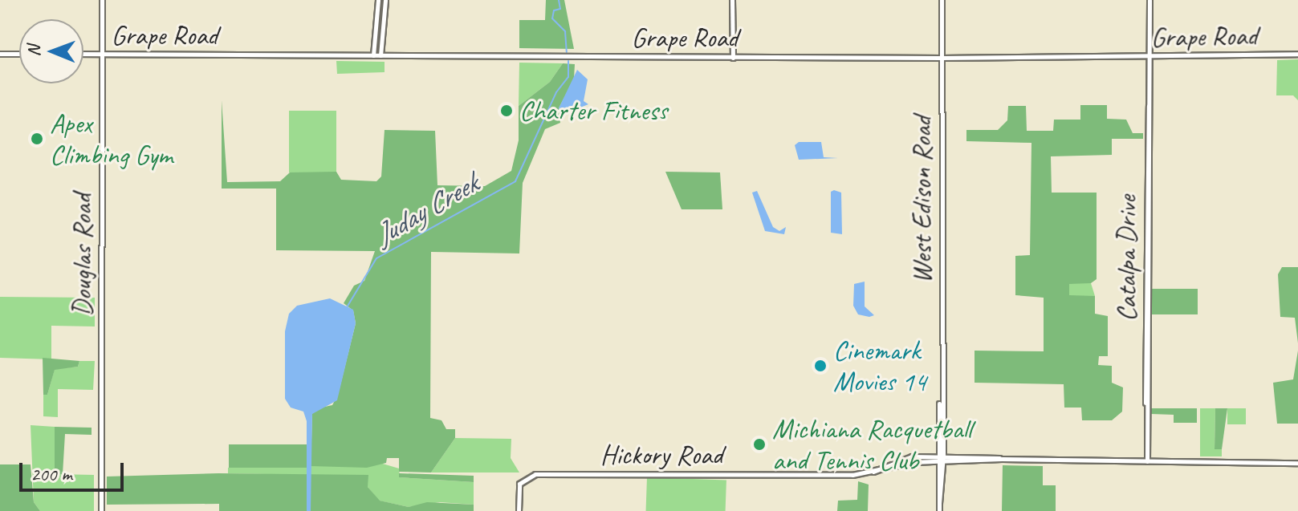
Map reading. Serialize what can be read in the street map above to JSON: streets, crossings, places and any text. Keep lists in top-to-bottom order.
{
  "streets": {
    "street": [
      "Grape Road",
      "West Edison Road",
      "Douglas Road",
      "Catalpa Drive",
      "Hickory Road"
    ]
  },
  "crossings": [
    ["Grape Road", "West Edison Road"],
    ["Grape Road", "Douglas Road"],
    ["Grape Road", "Catalpa Drive"],
    ["West Edison Road", "Hickory Road"],
    ["Catalpa Drive", "Hickory Road"]
  ],
  "water": ["Juday Creek"],
  "places": [
    "Charter Fitness",
    "Apex Climbing Gym",
    "Cinemark Movies 14",
    "Michiana Racquetball and Tennis Club"
  ],
  "scale_bar": "200 m",
  "north": "left"
}
